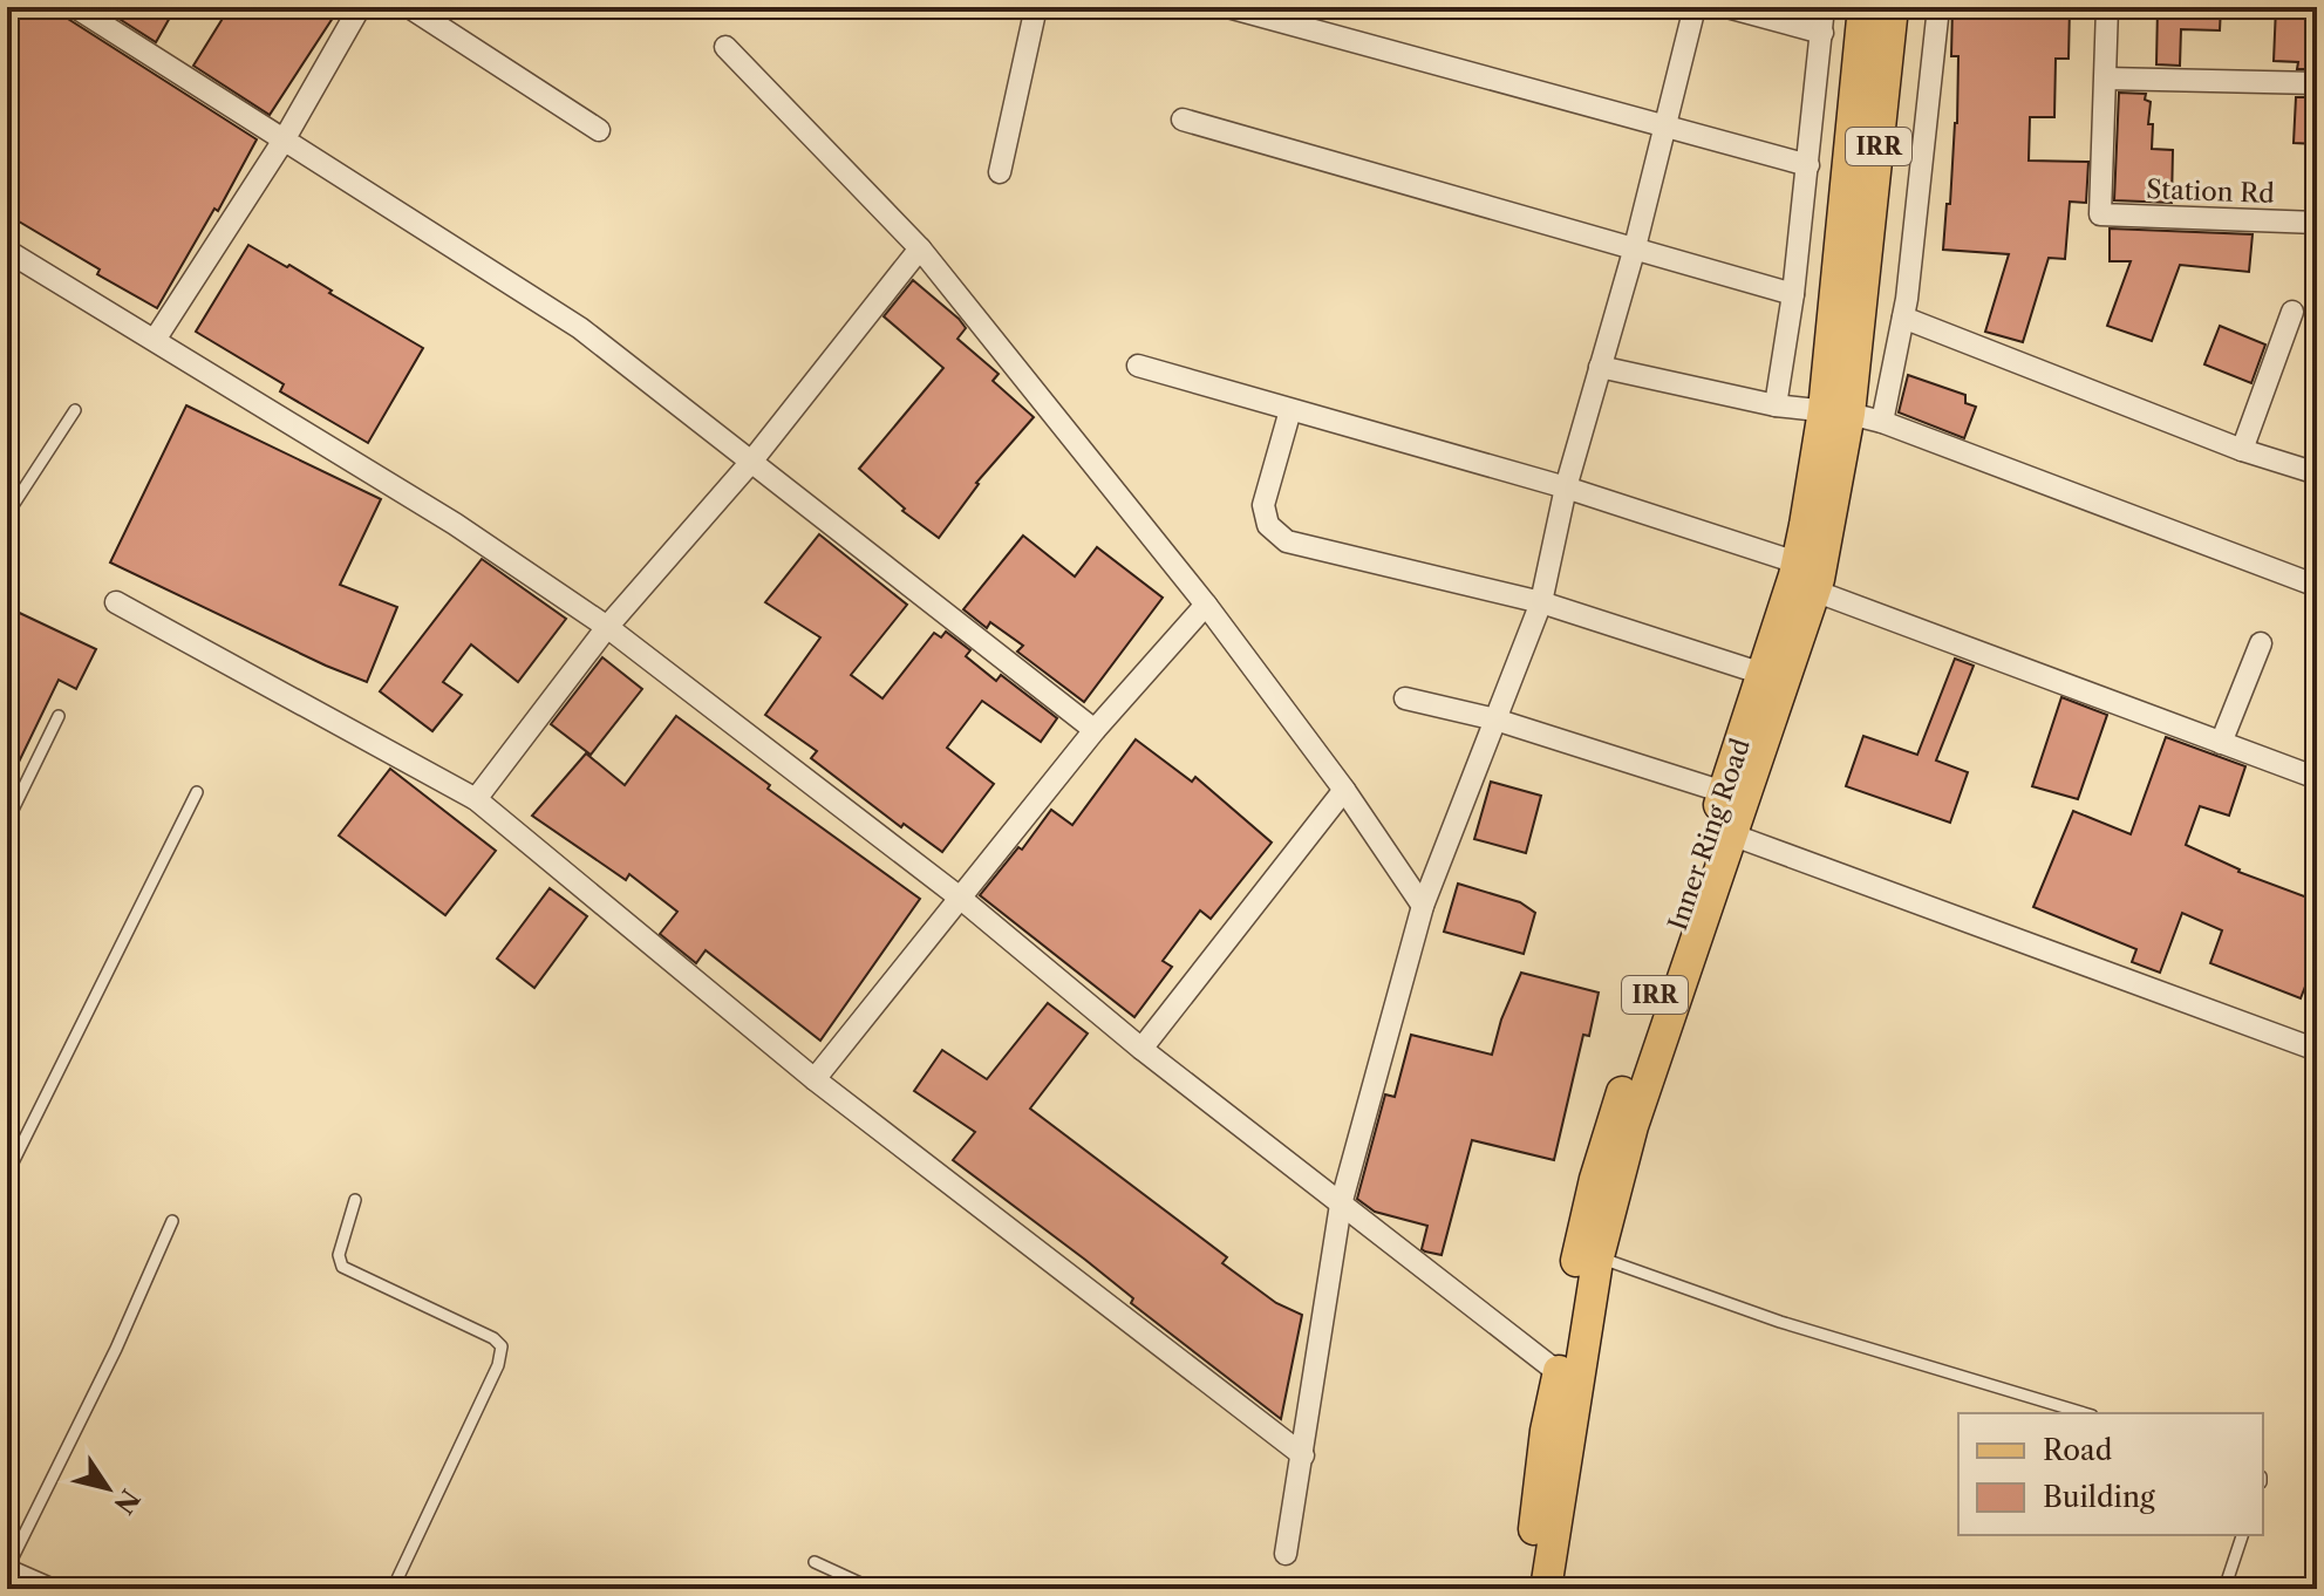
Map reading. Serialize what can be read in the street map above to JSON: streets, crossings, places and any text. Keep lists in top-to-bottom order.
{
  "streets": {
    "main road": ["IRR", "Inner Ring Road"],
    "street": ["Station Rd"]
  },
  "crossings": [
    ["IRR", "Inner Ring Road"]
  ],
  "legend": ["Road", "Building"],
  "north": "bottom right"
}
